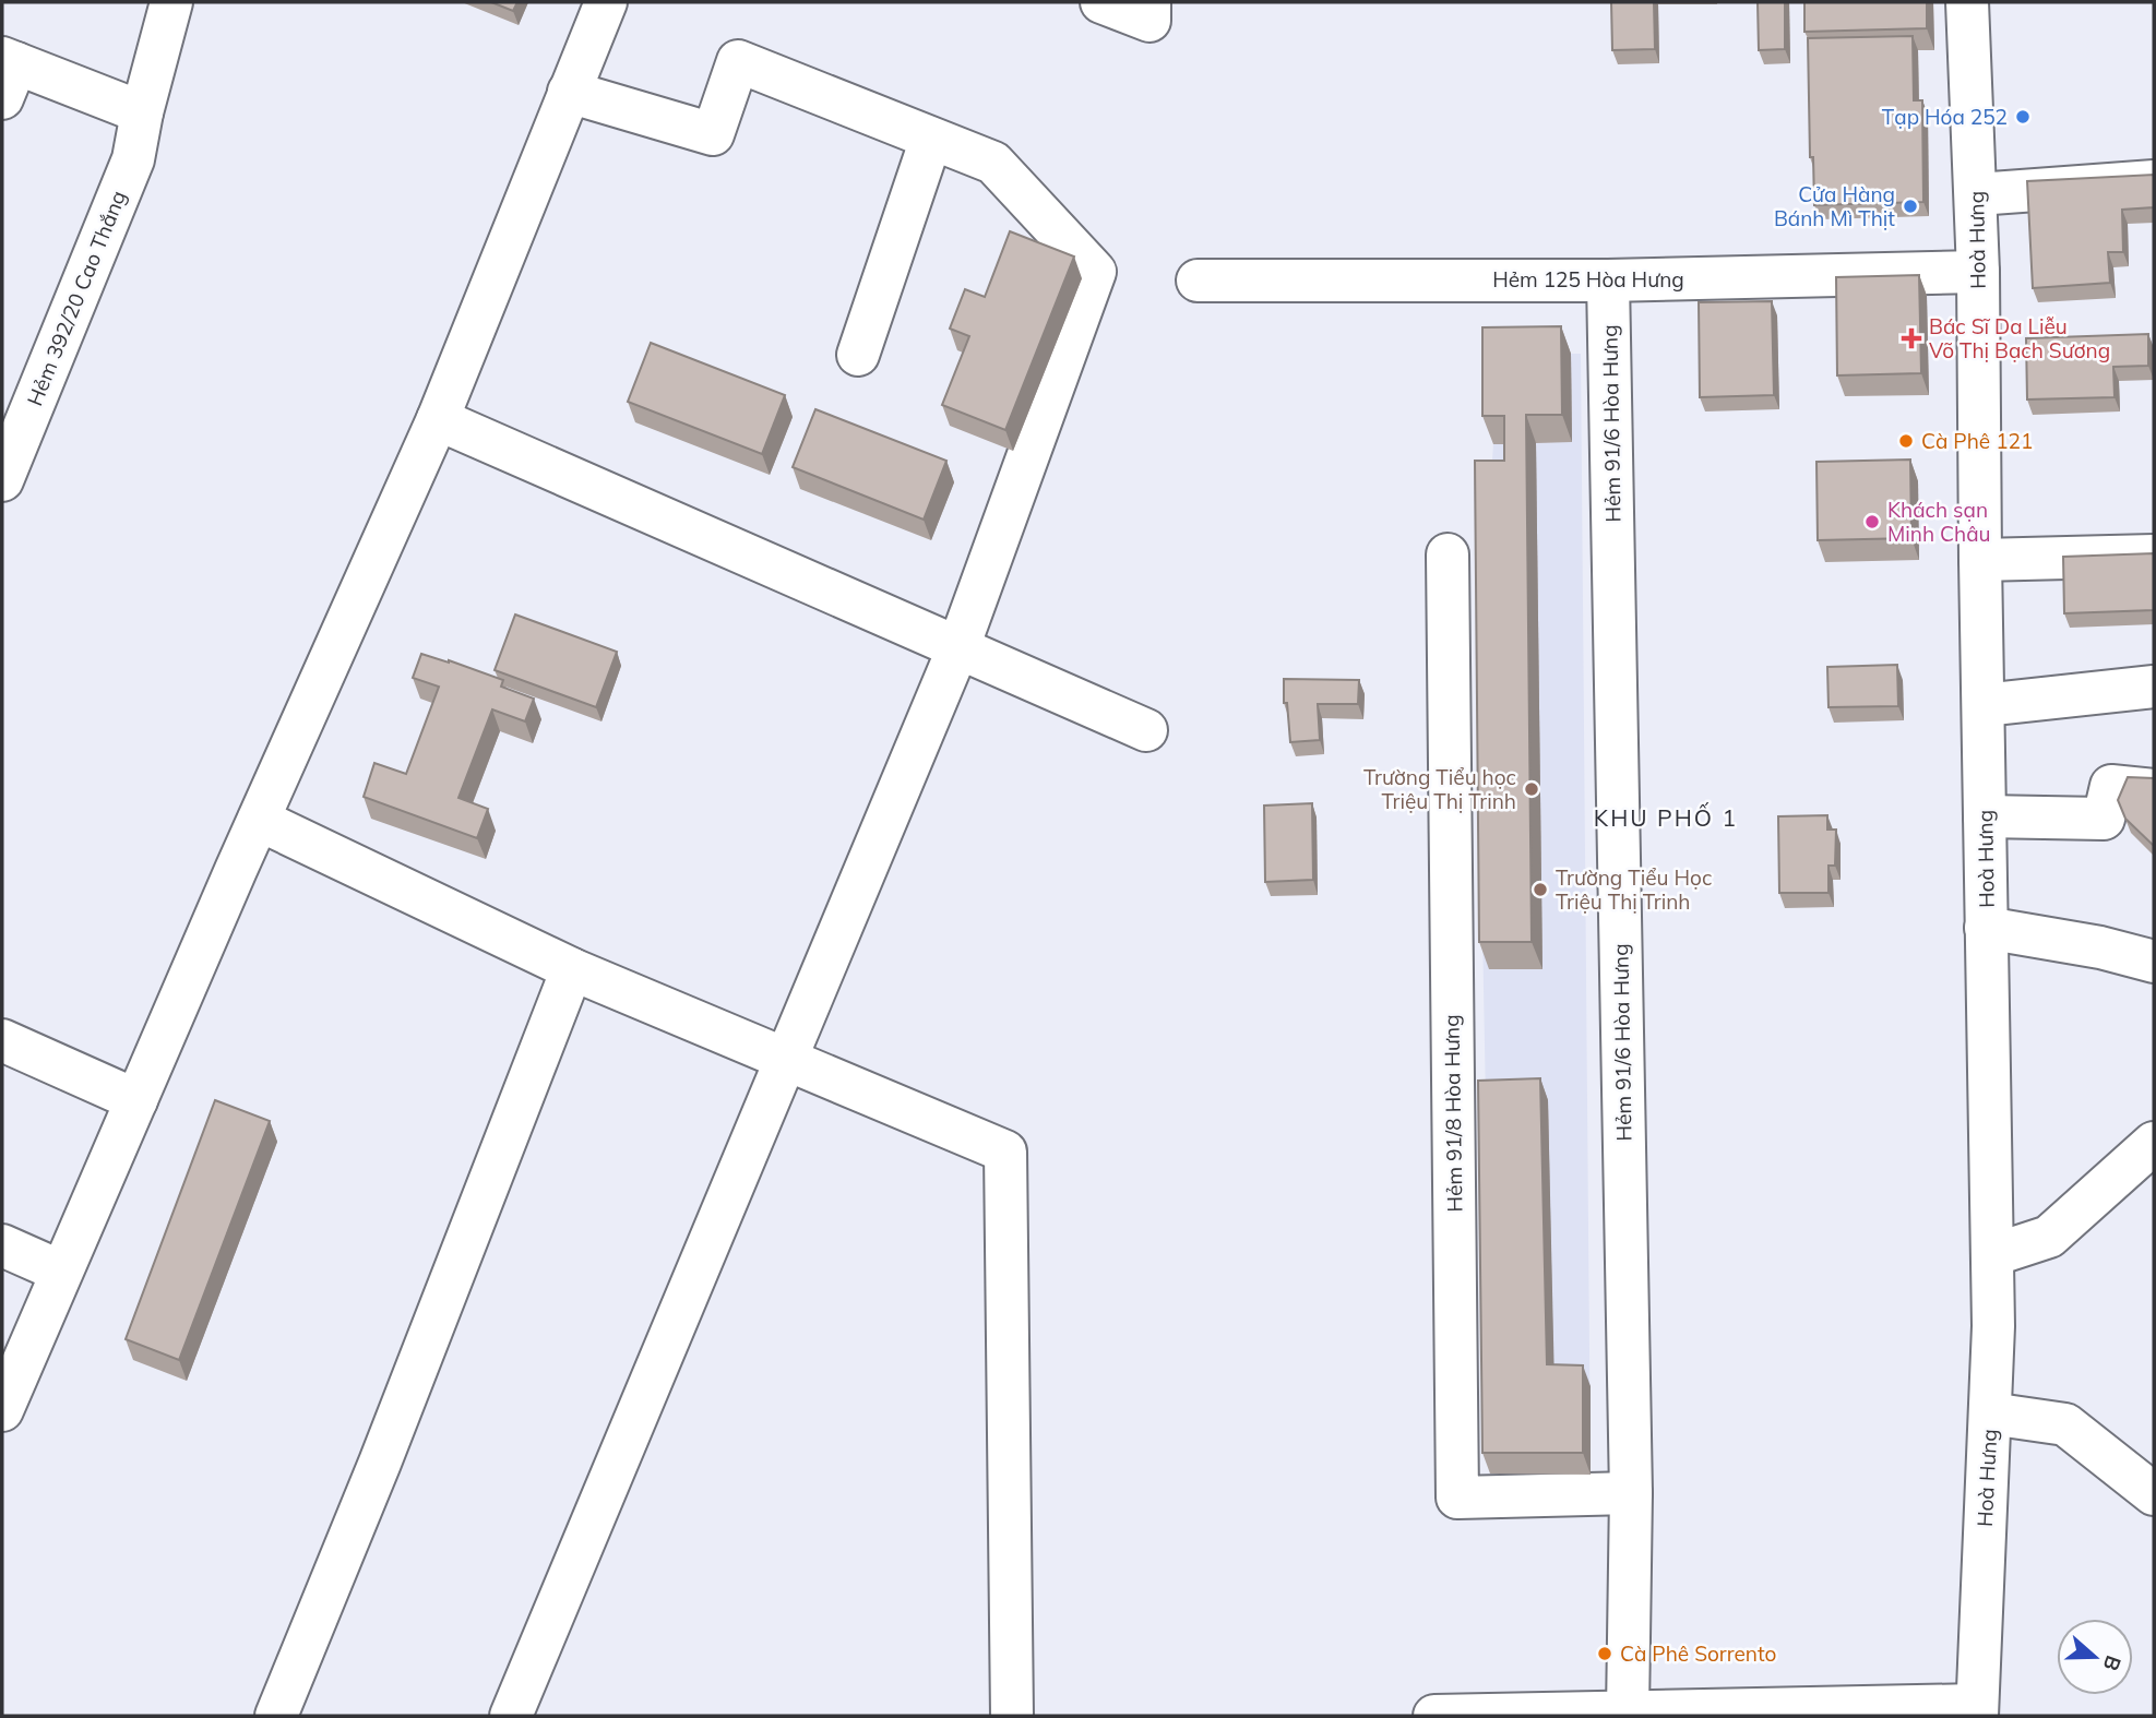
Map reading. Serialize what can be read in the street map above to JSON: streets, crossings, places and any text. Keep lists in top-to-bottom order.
{
  "streets": {
    "street": [
      "Hoà Hưng",
      "Hẻm 125 Hòa Hưng",
      "Hẻm 392/20 Cao Thắng",
      "Hẻm 91/6 Hòa Hưng",
      "Hẻm 91/8 Hòa Hưng"
    ]
  },
  "crossings": [
    ["Hoà Hưng", "Hẻm 125 Hòa Hưng"],
    ["Hẻm 125 Hòa Hưng", "Hẻm 91/6 Hòa Hưng"],
    ["Hẻm 91/6 Hòa Hưng", "Hẻm 91/8 Hòa Hưng"]
  ],
  "districts": ["KHU PHỐ 1"],
  "places": {
    "other": [
      "Tạp Hóa 252",
      "Cửa Hàng Bánh Mì Thịt",
      "Cà Phê 121",
      "Khách sạn Minh Châu",
      "Trường Tiểu học Triệu Thị Trinh",
      "Trường Tiểu Học Triệu Thị Trinh",
      "Cà Phê Sorrento"
    ],
    "health": ["Bác Sĩ Da Liễu Võ Thị Bạch Sương"]
  },
  "north": "right"
}
